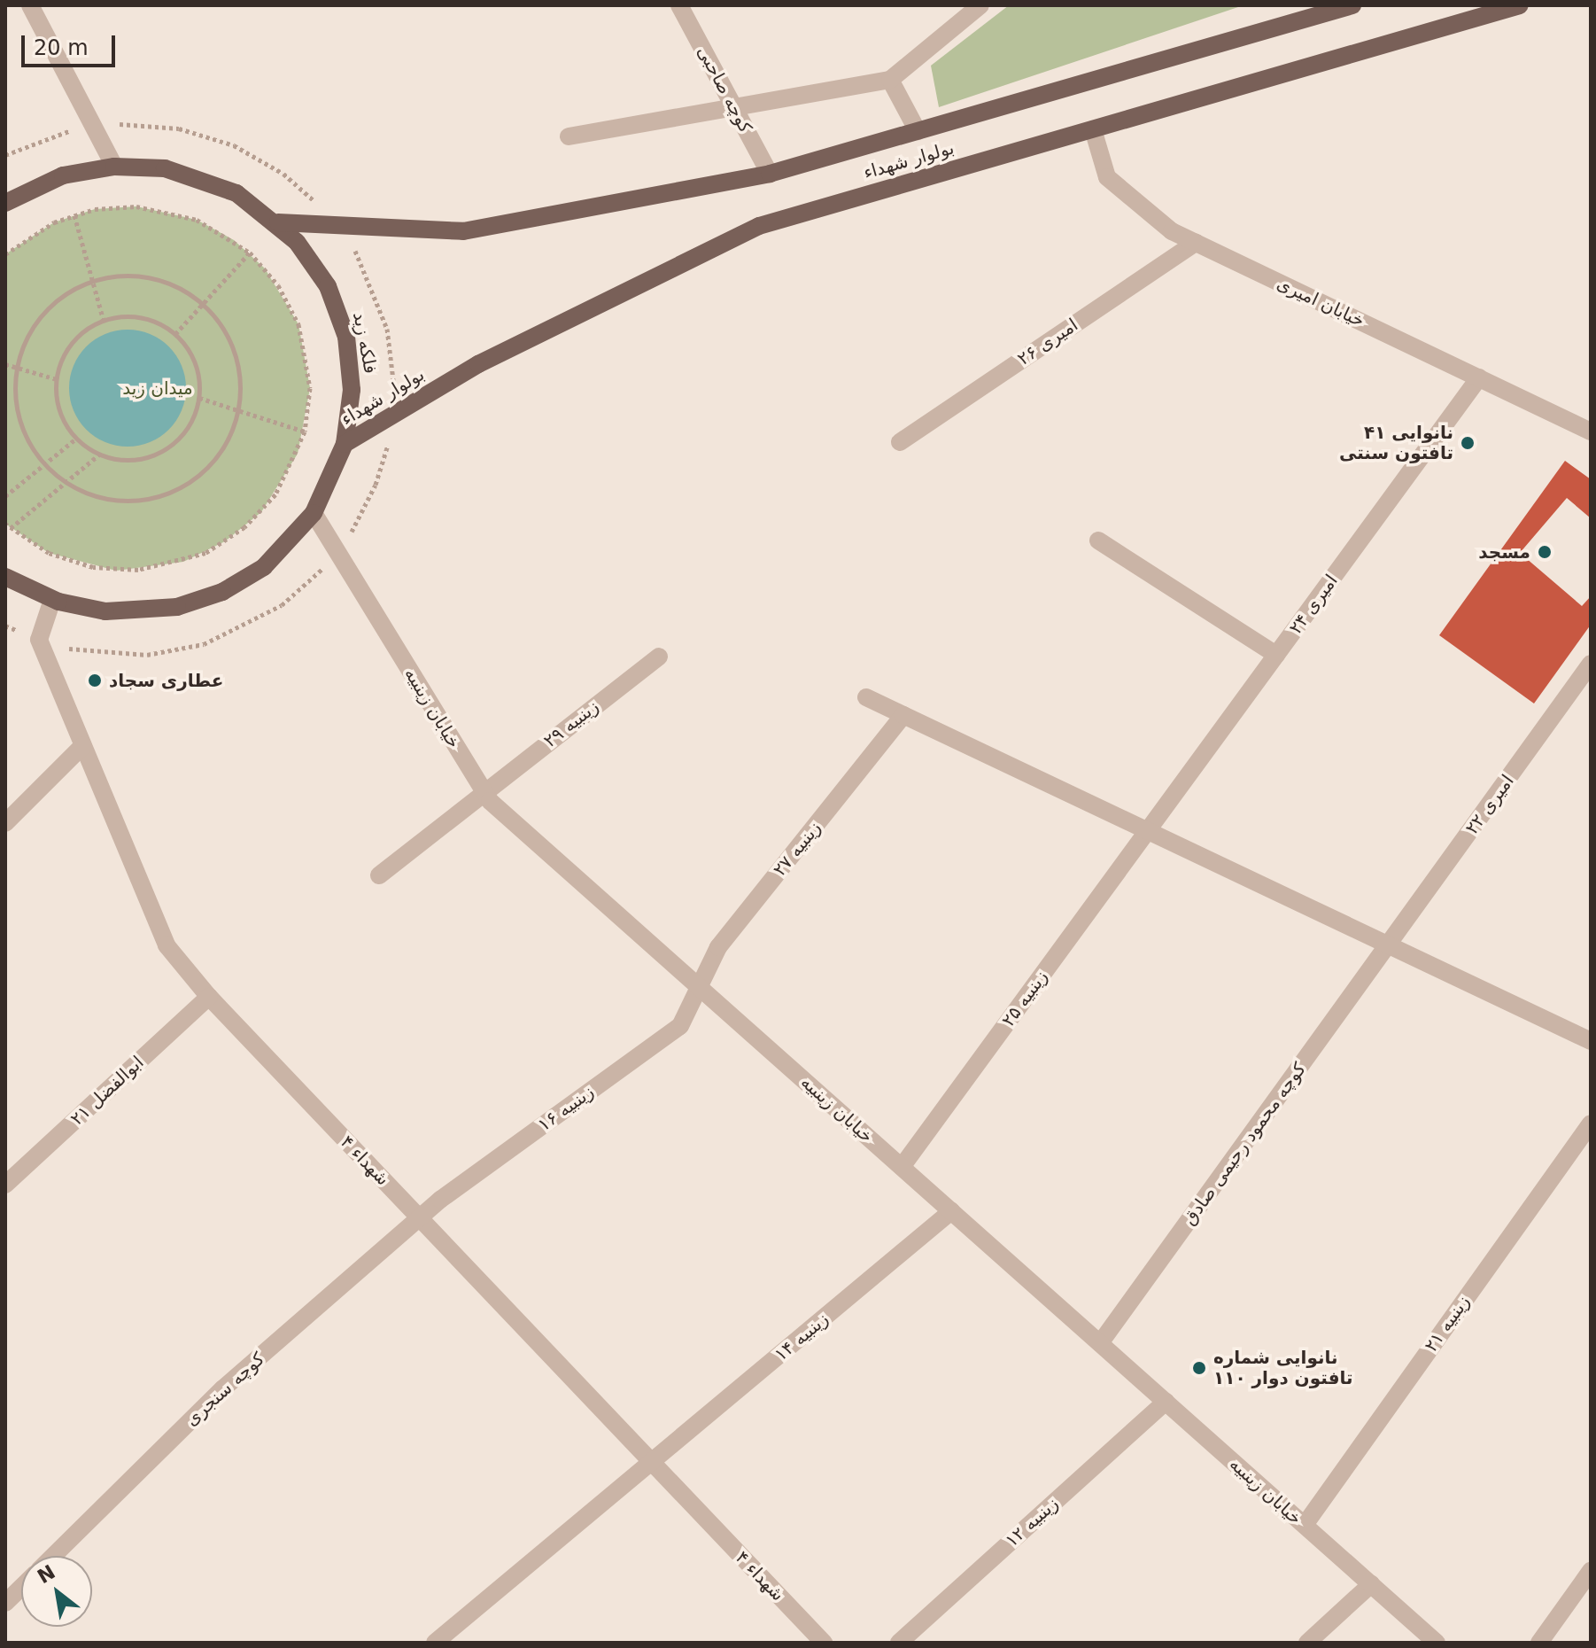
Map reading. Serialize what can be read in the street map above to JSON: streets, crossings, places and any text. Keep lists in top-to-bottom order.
{
  "streets": {
    "main road": ["بولوار شهداء", "فلکه زید"],
    "street": [
      "کوچه صاحبی",
      "خیابان امیری",
      "امیری ۲۶",
      "امیری ۲۴",
      "خیابان زینبیه",
      "زینبیه ۲۹",
      "امیری ۲۲",
      "زینبیه ۲۷",
      "زینبیه ۲۵",
      "ابوالفضل ۲۱",
      "زینبیه ۱۶",
      "کوچه محمود رحیمی صادق",
      "شهداء ۴",
      "زینبیه ۲۱",
      "زینبیه ۱۴",
      "کوچه سنجری",
      "زینبیه ۱۲"
    ]
  },
  "crossings": [
    ["کوچه صاحبی", "بولوار شهداء"],
    ["بولوار شهداء", "خیابان امیری"],
    ["بولوار شهداء", "فلکه زید"],
    ["خیابان امیری", "امیری ۲۶"],
    ["خیابان امیری", "امیری ۲۴"],
    ["فلکه زید", "خیابان زینبیه"],
    ["امیری ۲۴", "زینبیه ۲۵"],
    ["خیابان زینبیه", "زینبیه ۲۹"],
    ["خیابان زینبیه", "زینبیه ۲۷"],
    ["خیابان زینبیه", "زینبیه ۲۵"],
    ["خیابان زینبیه", "زینبیه ۱۶"],
    ["خیابان زینبیه", "کوچه محمود رحیمی صادق"],
    ["خیابان زینبیه", "زینبیه ۲۱"],
    ["خیابان زینبیه", "زینبیه ۱۴"],
    ["خیابان زینبیه", "زینبیه ۱۲"],
    ["امیری ۲۲", "کوچه محمود رحیمی صادق"],
    ["زینبیه ۲۷", "زینبیه ۱۶"],
    ["ابوالفضل ۲۱", "شهداء ۴"],
    ["زینبیه ۱۶", "شهداء ۴"],
    ["زینبیه ۱۶", "کوچه سنجری"],
    ["شهداء ۴", "زینبیه ۱۴"],
    ["شهداء ۴", "کوچه سنجری"]
  ],
  "parks": ["میدان زید"],
  "places": [
    "نانوایی ۴۱ تافتون سنتی",
    "مسجد",
    "عطاری سجاد",
    "نانوایی شماره ۱۱۰ تافتون دوار"
  ],
  "scale_bar": "20 m",
  "north": "top left"
}
